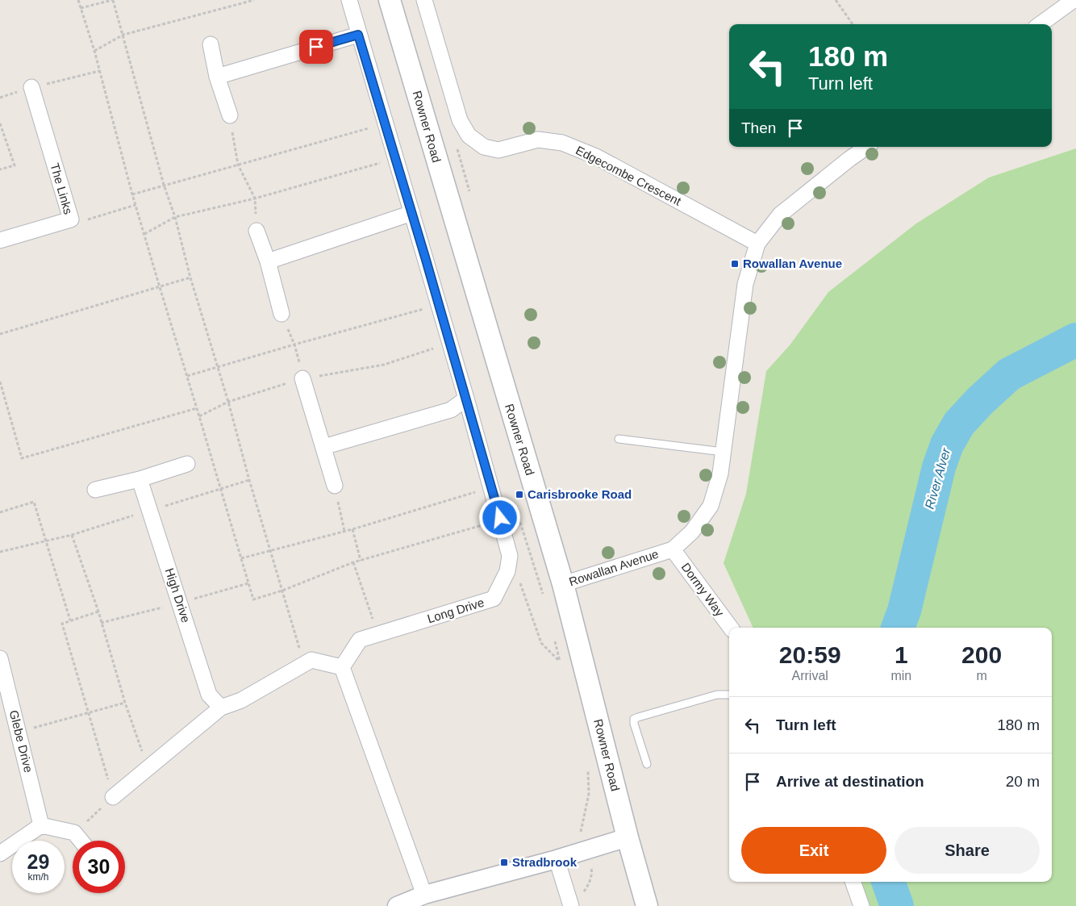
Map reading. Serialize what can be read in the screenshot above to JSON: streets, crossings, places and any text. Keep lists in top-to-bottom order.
{
  "streets": {
    "main road": ["Rowner Road"],
    "street": [
      "Edgecombe Crescent",
      "The Links",
      "Rowallan Avenue",
      "Dormy Way",
      "High Drive",
      "Long Drive",
      "Glebe Drive"
    ]
  },
  "crossings": [
    ["Rowner Road", "Rowallan Avenue"],
    ["Edgecombe Crescent", "Rowallan Avenue"],
    ["Rowallan Avenue", "Dormy Way"]
  ],
  "water": ["River Alver"],
  "places": {
    "transit": ["Rowallan Avenue", "Carisbrooke Road", "Stradbrook"]
  },
  "page": {
    "turn": ["180 m", "Turn left"],
    "then": "Then",
    "eta": [
      "20:59",
      "Arrival",
      "1",
      "min",
      "200",
      "m"
    ],
    "list": [
      {
        "name": "Turn left",
        "value": "180 m"
      },
      {
        "name": "Arrive at destination",
        "value": "20 m"
      }
    ],
    "buttons": ["Exit", "Share"],
    "speed": "29 km/h",
    "limit": "30"
  }
}
